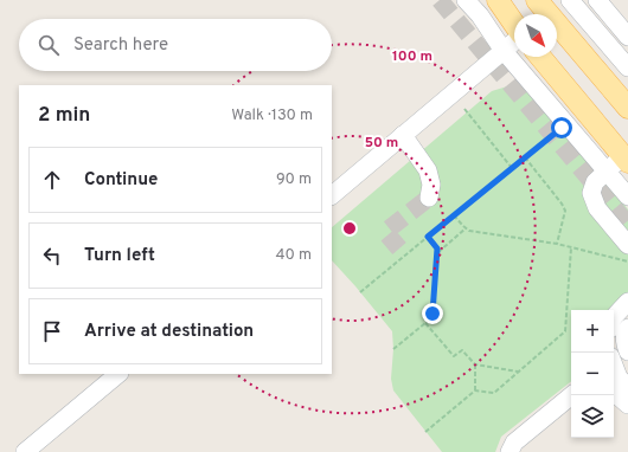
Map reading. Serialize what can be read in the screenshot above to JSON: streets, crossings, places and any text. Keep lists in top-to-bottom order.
{
  "north": "bottom right",
  "page": {
    "search": "Search here",
    "heading": ["2 min", "Walk · 130 m"],
    "list": [
      ["Continue", "90 m"],
      ["Turn left", "40 m"],
      "Arrive at destination"
    ],
    "map_buttons": ["+", "−"]
  },
  "rings": ["100 m", "50 m"]
}
